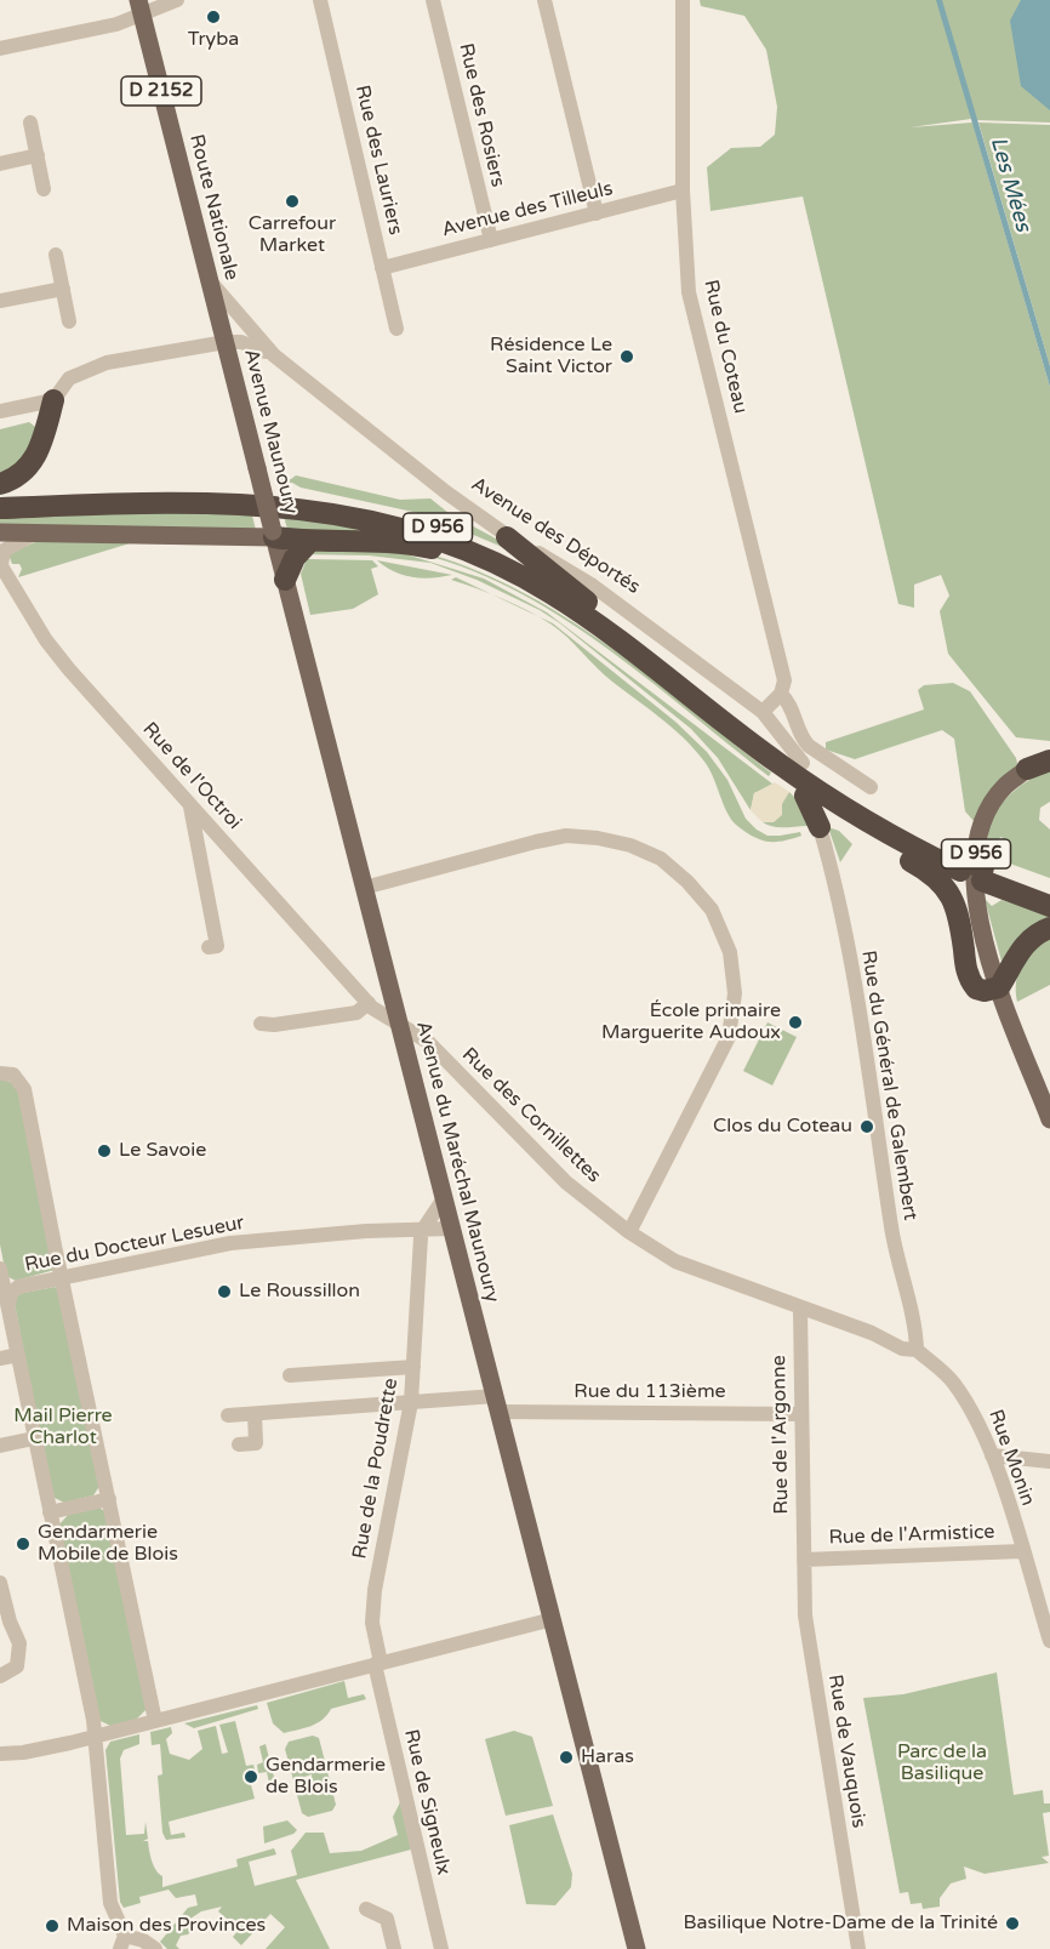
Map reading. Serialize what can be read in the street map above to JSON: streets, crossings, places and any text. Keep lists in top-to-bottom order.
{
  "streets": {
    "highway": ["D 956", "Avenue des Déportés"],
    "main road": [
      "D 2152",
      "Route Nationale",
      "Avenue Maunoury",
      "Avenue du Maréchal Maunoury"
    ],
    "street": [
      "Rue des Rosiers",
      "Rue des Lauriers",
      "Avenue des Tilleuls",
      "Rue du Coteau",
      "Rue de l'Octroi",
      "Rue du Général de Galembert",
      "Rue des Cornillettes",
      "Rue du Docteur Lesueur",
      "Rue du 113ième",
      "Rue de l'Argonne",
      "Rue Monin",
      "Rue de la Poudrette",
      "Rue de l'Armistice",
      "Rue de Vauquois",
      "Rue de Signeulx"
    ]
  },
  "crossings": [
    ["Rue des Rosiers", "Avenue des Tilleuls"],
    ["Rue des Lauriers", "Avenue des Tilleuls"],
    ["Route Nationale", "Avenue Maunoury"],
    ["Route Nationale", "Avenue des Déportés"],
    ["Avenue des Tilleuls", "Rue du Coteau"],
    ["Avenue Maunoury", "D 956"],
    ["Avenue Maunoury", "Avenue des Déportés"],
    ["Avenue Maunoury", "Avenue du Maréchal Maunoury"],
    ["D 956", "Avenue des Déportés"],
    ["D 956", "Rue de l'Octroi"],
    ["D 956", "Rue du Général de Galembert"],
    ["D 956", "Avenue du Maréchal Maunoury"],
    ["Rue de l'Octroi", "Rue des Cornillettes"],
    ["Rue de l'Octroi", "Avenue du Maréchal Maunoury"],
    ["Rue du Général de Galembert", "Rue des Cornillettes"],
    ["Rue du Général de Galembert", "Rue Monin"],
    ["Rue des Cornillettes", "Avenue du Maréchal Maunoury"],
    ["Rue des Cornillettes", "Rue de l'Argonne"],
    ["Rue des Cornillettes", "Rue Monin"],
    ["Avenue du Maréchal Maunoury", "Rue du Docteur Lesueur"],
    ["Avenue du Maréchal Maunoury", "Rue du 113ième"],
    ["Rue du Docteur Lesueur", "Rue de la Poudrette"],
    ["Rue du 113ième", "Rue de l'Argonne"],
    ["Rue du 113ième", "Rue de la Poudrette"],
    ["Rue de l'Argonne", "Rue de l'Armistice"],
    ["Rue de l'Argonne", "Rue de Vauquois"],
    ["Rue Monin", "Rue de l'Armistice"],
    ["Rue de la Poudrette", "Rue de Signeulx"],
    ["Rue de l'Armistice", "Rue de Vauquois"]
  ],
  "water": ["Les Mées"],
  "parks": ["Mail Pierre Charlot", "Parc de la Basilique"],
  "places": [
    "Tryba",
    "Carrefour Market",
    "Résidence Le Saint Victor",
    "École primaire Marguerite Audoux",
    "Clos du Coteau",
    "Le Savoie",
    "Le Roussillon",
    "Gendarmerie Mobile de Blois",
    "Haras",
    "Gendarmerie de Blois",
    "Basilique Notre-Dame de la Trinité",
    "Maison des Provinces"
  ]
}
